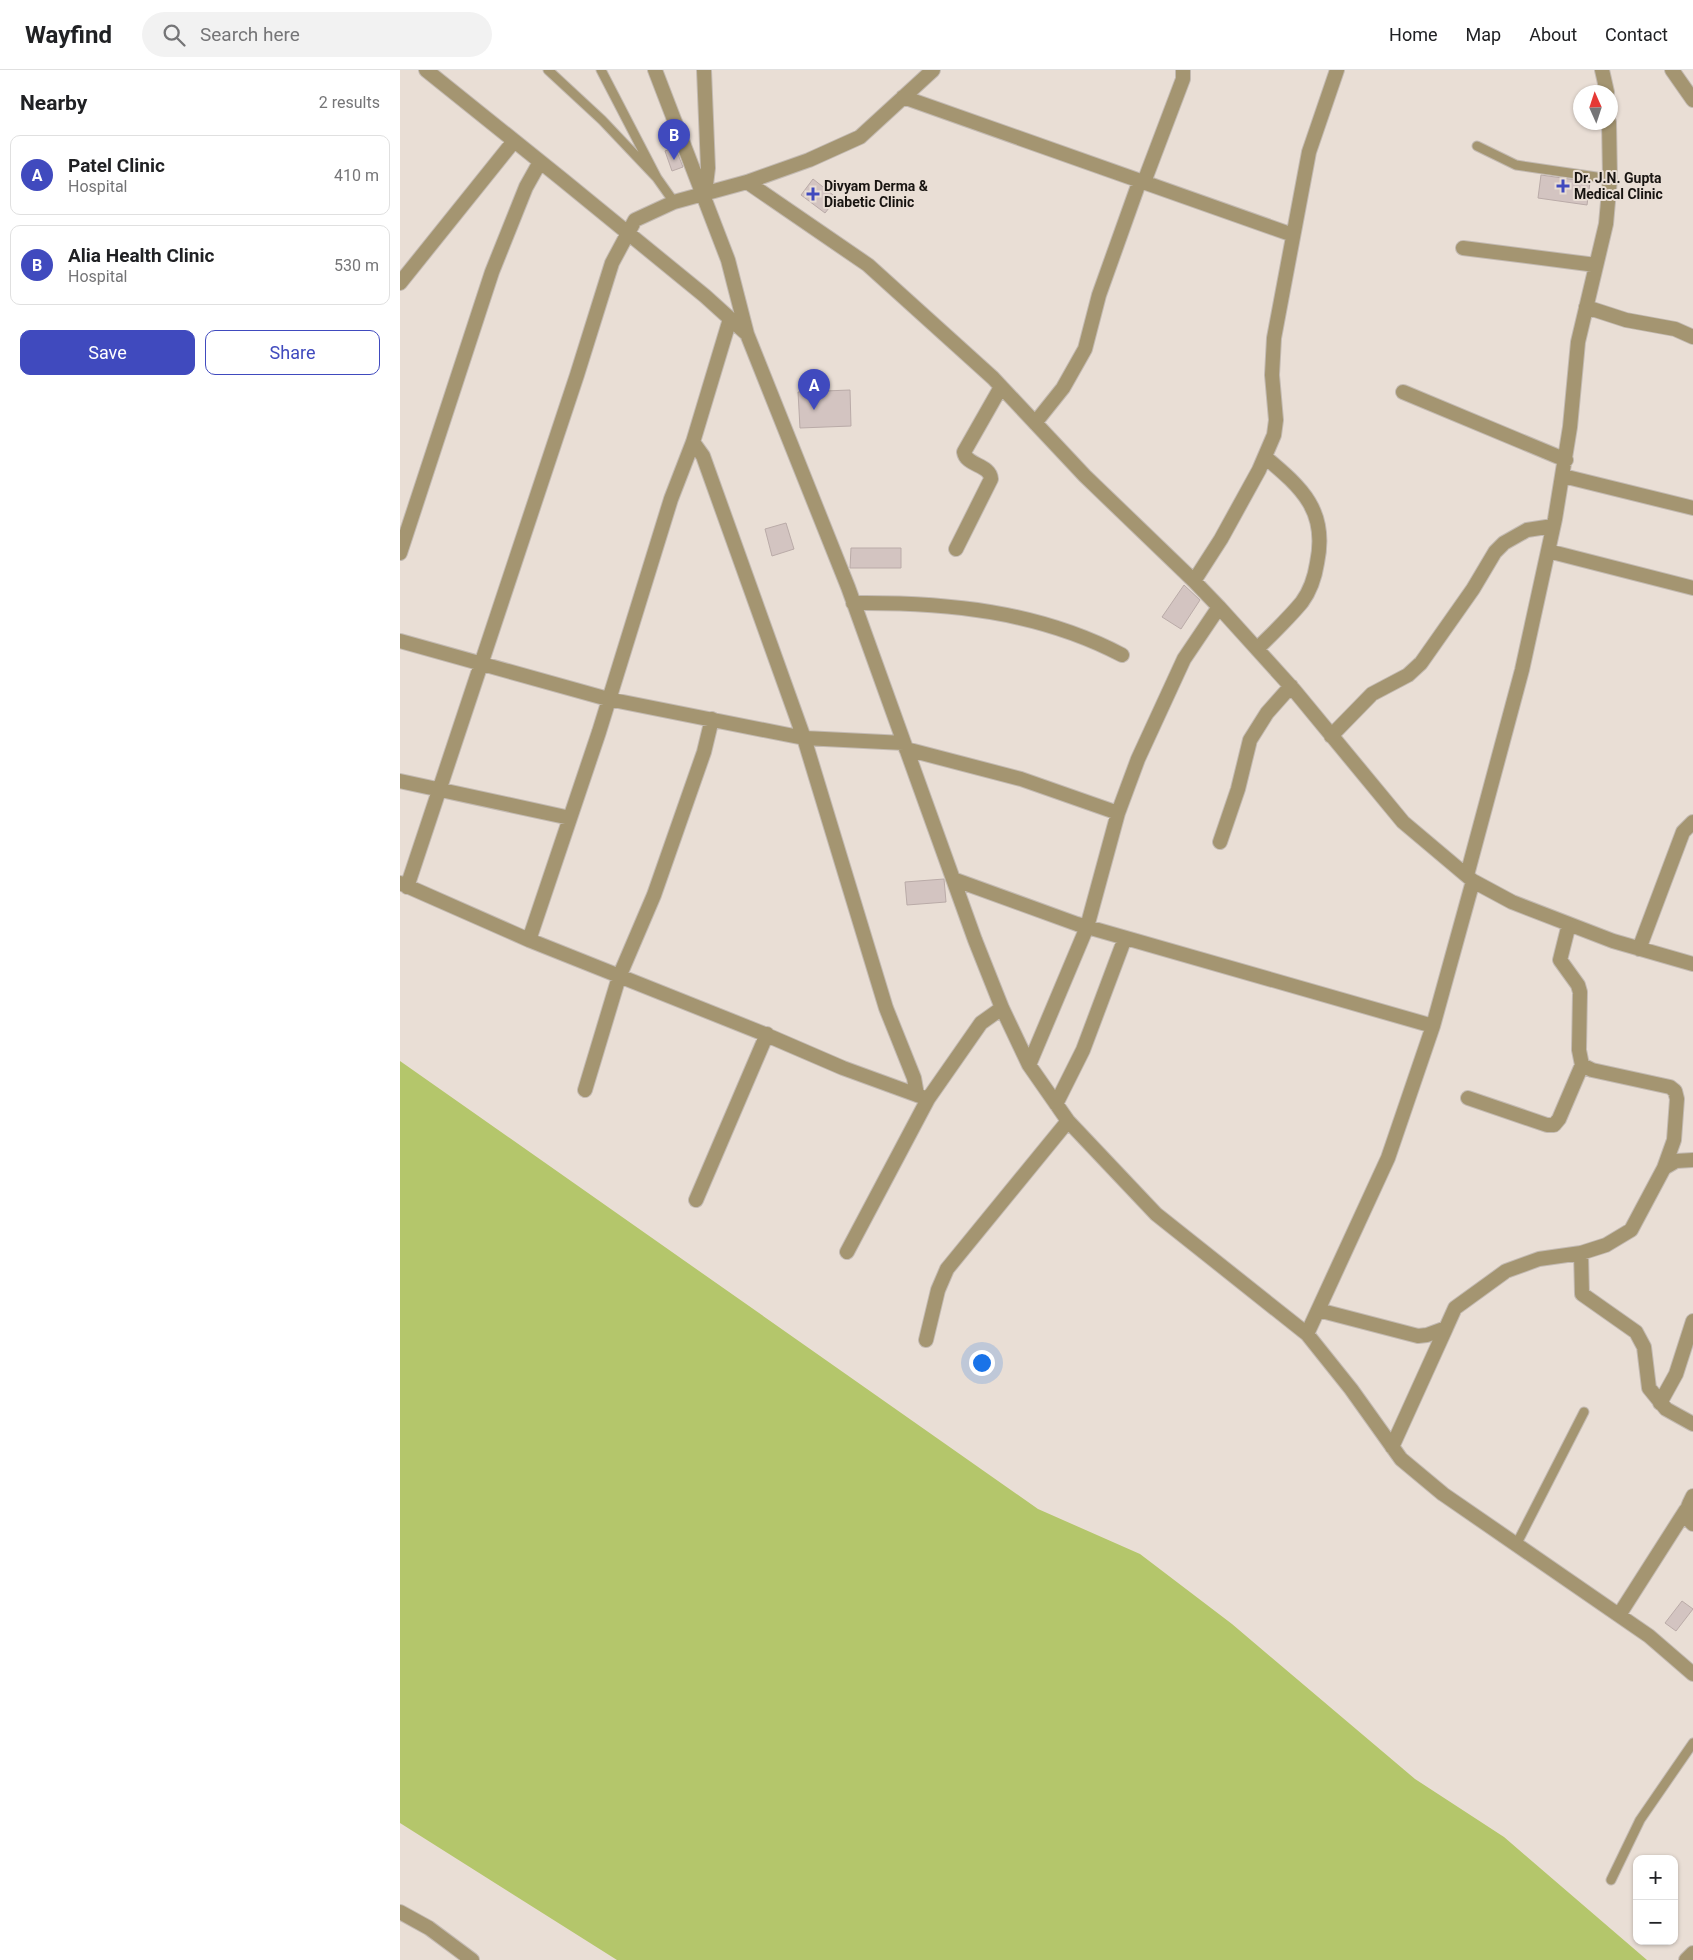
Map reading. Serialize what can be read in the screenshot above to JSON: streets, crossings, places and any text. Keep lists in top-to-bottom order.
{
  "places": {
    "health": ["Dr. J.N. Gupta Medical Clinic", "Divyam Derma & Diabetic Clinic"]
  },
  "north": "top",
  "page": {
    "header": "Wayfind",
    "search": "Search here",
    "nav": [
      "Home",
      "Map",
      "About",
      "Contact"
    ],
    "heading": ["Nearby", "2 results"],
    "pins": ["B", "A"],
    "list": [
      {
        "mark": "A",
        "name": "Patel Clinic",
        "note": "Hospital",
        "value": "410 m"
      },
      {
        "mark": "B",
        "name": "Alia Health Clinic",
        "note": "Hospital",
        "value": "530 m"
      }
    ],
    "buttons": ["Save", "Share"],
    "map_buttons": ["+", "−"]
  }
}
